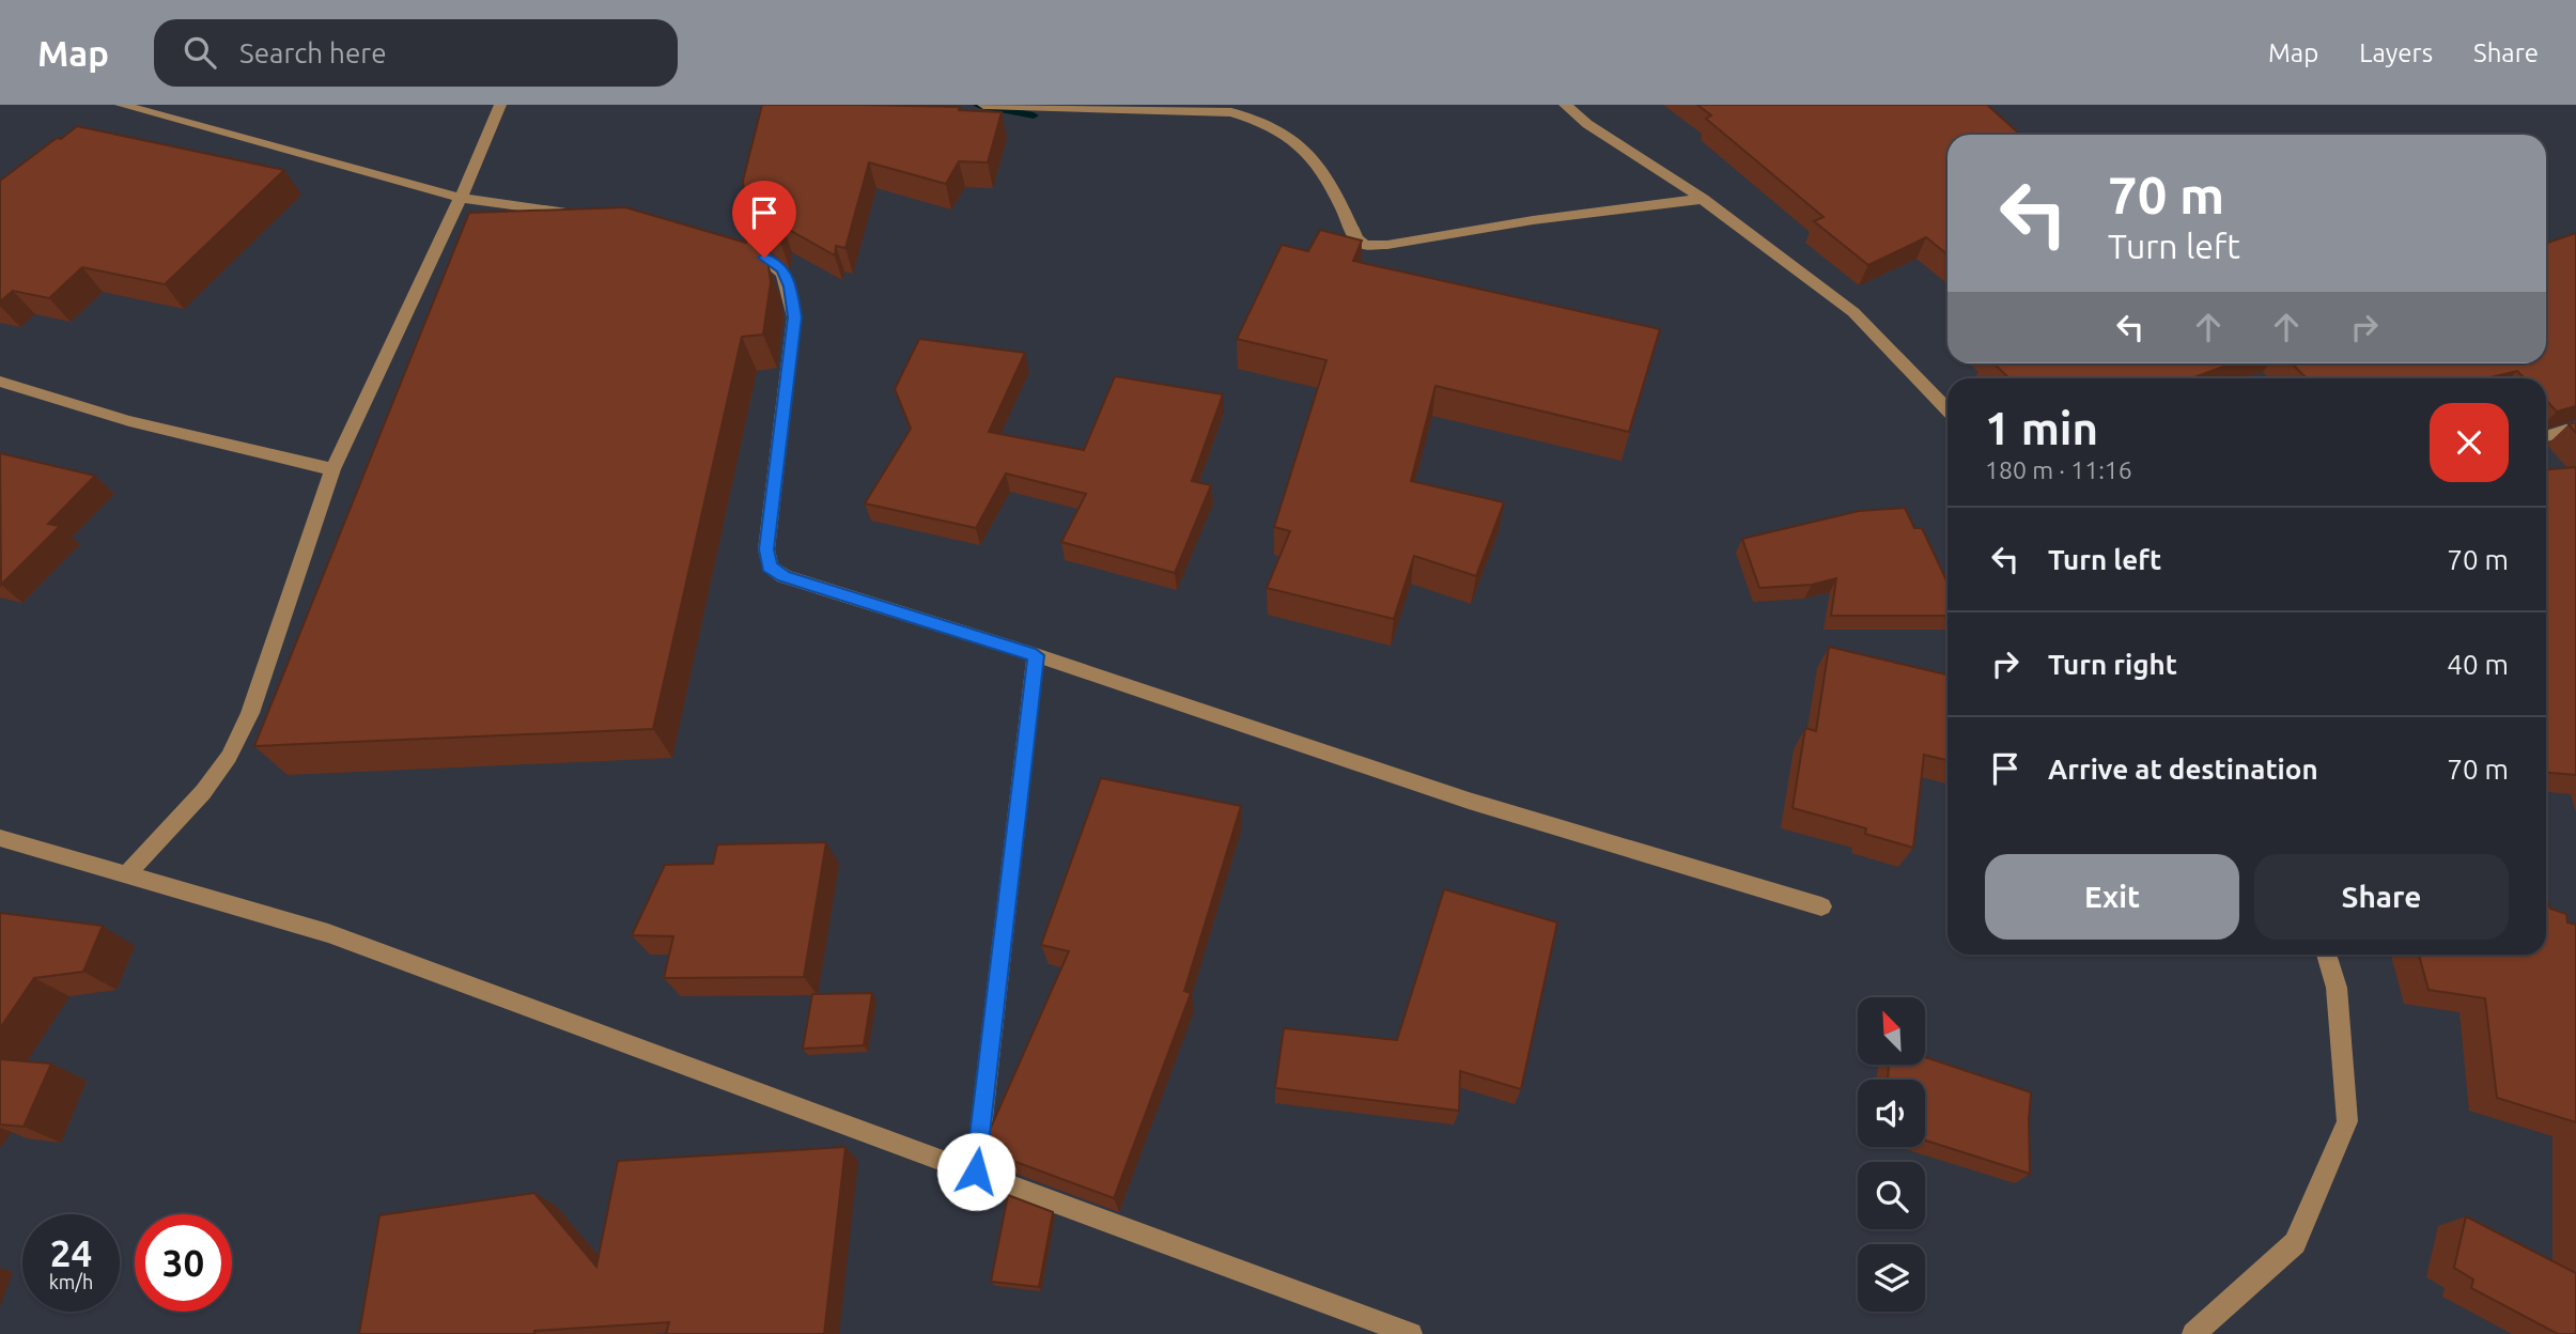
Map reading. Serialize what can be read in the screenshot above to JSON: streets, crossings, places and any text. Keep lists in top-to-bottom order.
{
  "north": "top left",
  "page": {
    "header": "Map",
    "search": "Search here",
    "nav": ["Map", "Layers", "Share"],
    "turn": ["70 m", "Turn left"],
    "heading": ["1 min", "180 m · 11:16"],
    "list": [
      {
        "name": "Turn left",
        "value": "70 m"
      },
      {
        "name": "Turn right",
        "value": "40 m"
      },
      {
        "name": "Arrive at destination",
        "value": "70 m"
      }
    ],
    "buttons": ["Exit", "Share"],
    "speed": "24 km/h",
    "limit": "30"
  }
}
